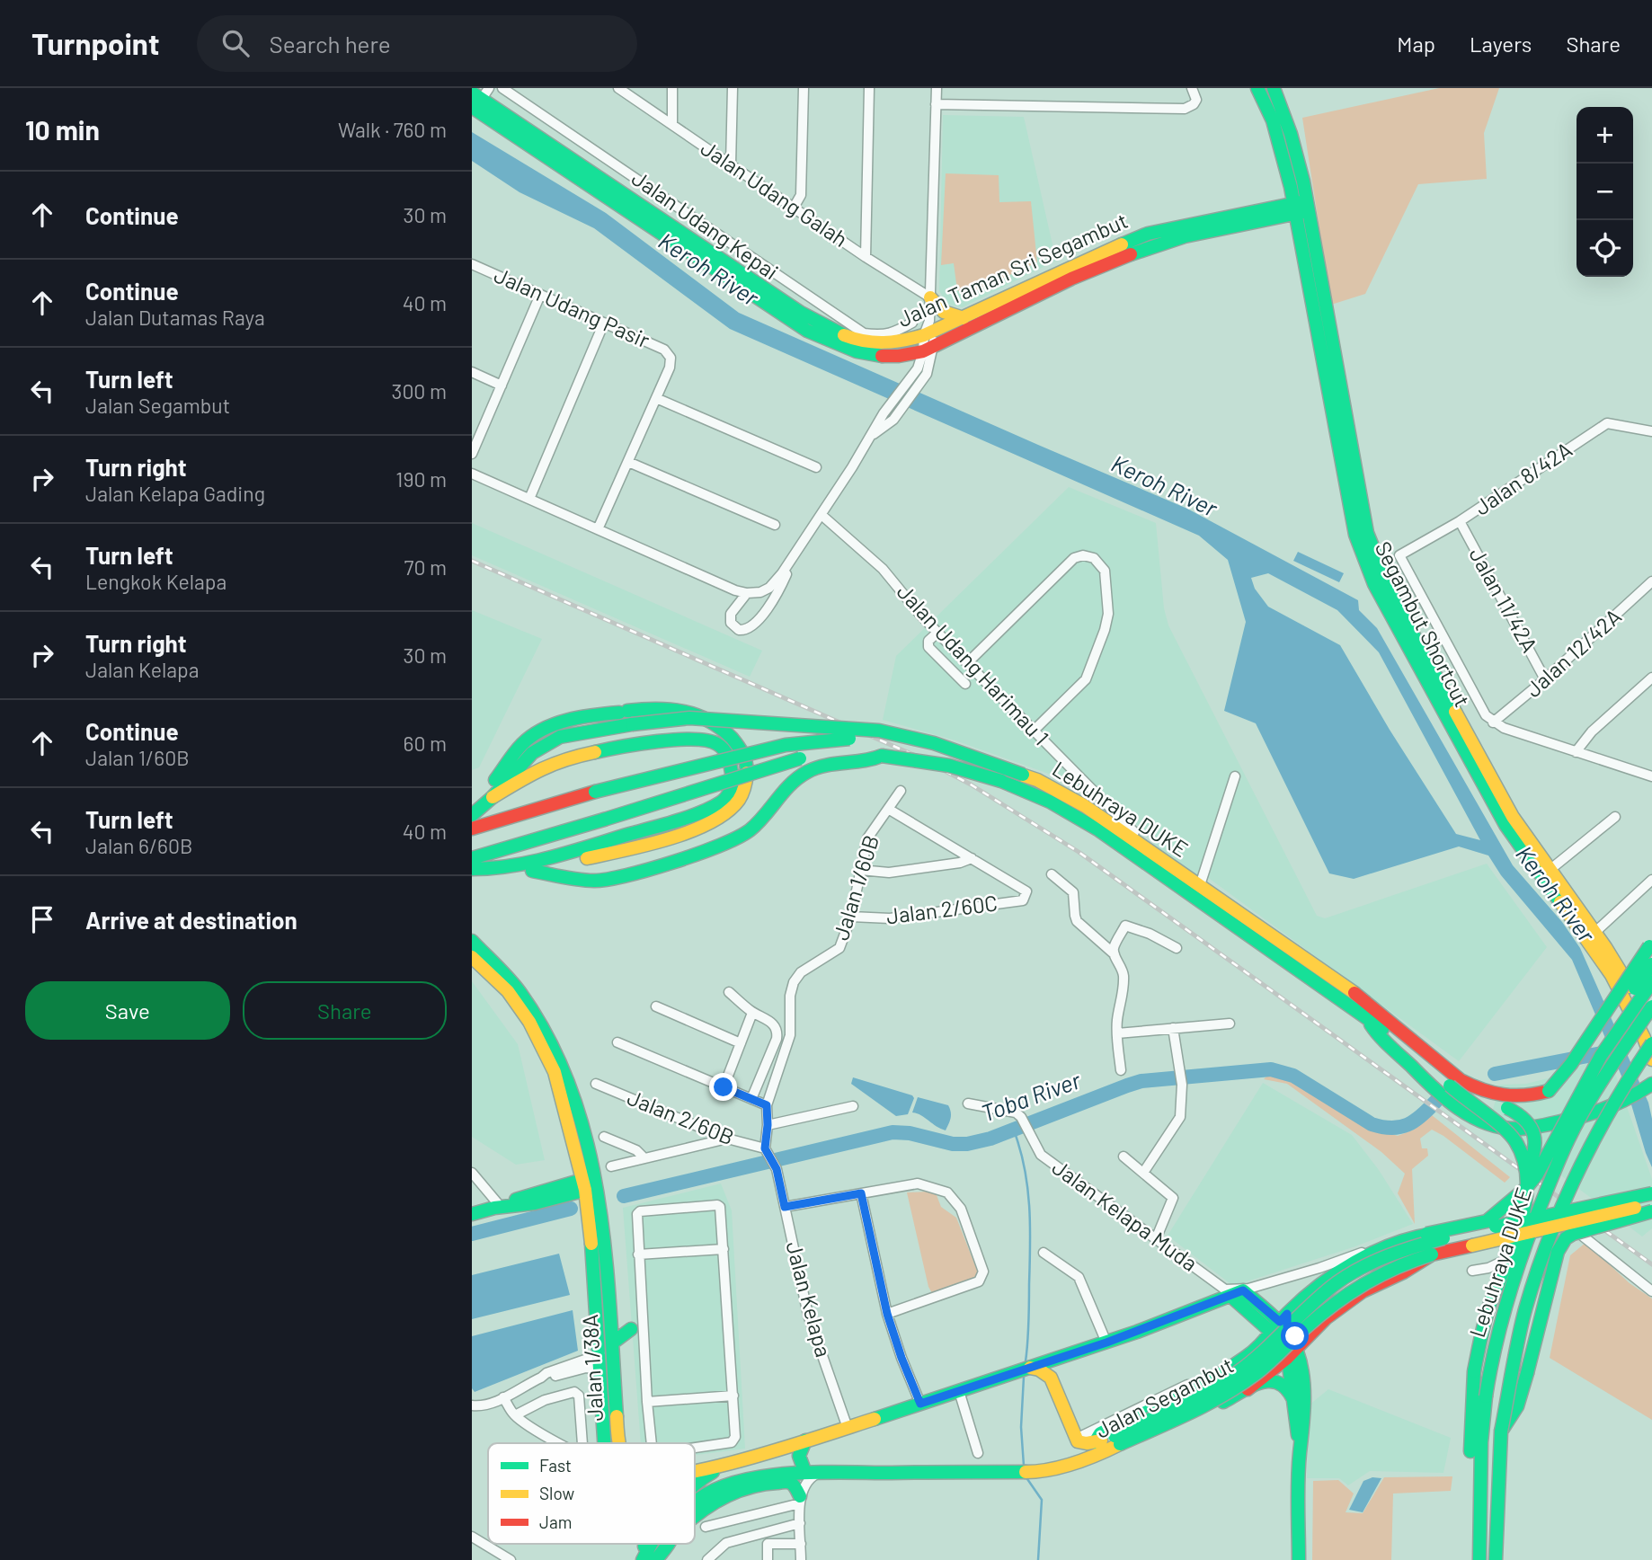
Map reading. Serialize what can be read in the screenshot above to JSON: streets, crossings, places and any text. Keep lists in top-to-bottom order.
{
  "streets": {
    "main road": [
      "Jalan Taman Sri Segambut",
      "Segambut Shortcut",
      "Lebuhraya DUKE",
      "Jalan 1/38A",
      "Jalan Segambut"
    ],
    "street": [
      "Jalan Udang Galah",
      "Jalan Udang Kepai",
      "Jalan Udang Pasir",
      "Jalan 8/42A",
      "Jalan 11/42A",
      "Jalan 12/42A",
      "Jalan Udang Harimau 1",
      "Jalan 1/60B",
      "Jalan 2/60C",
      "Jalan 2/60B",
      "Jalan Kelapa Muda",
      "Jalan Kelapa"
    ]
  },
  "crossings": [
    ["Jalan Taman Sri Segambut", "Segambut Shortcut"],
    ["Jalan 8/42A", "Jalan 11/42A"],
    ["Jalan 8/42A", "Jalan 12/42A"],
    ["Jalan 11/42A", "Jalan 12/42A"],
    ["Jalan 1/60B", "Jalan 2/60C"],
    ["Jalan 1/60B", "Jalan 2/60B"],
    ["Jalan 1/60B", "Jalan Kelapa"],
    ["Jalan 2/60B", "Jalan Kelapa"]
  ],
  "water": ["Keroh River", "Toba River"],
  "legend": ["Fast", "Slow", "Jam"],
  "page": {
    "header": "Turnpoint",
    "search": "Search here",
    "nav": ["Map", "Layers", "Share"],
    "heading": ["10 min", "Walk · 760 m"],
    "map_buttons": ["+", "−"],
    "list": [
      ["Continue", "30 m"],
      ["Continue", "Jalan Dutamas Raya", "40 m"],
      ["Turn left", "Jalan Segambut", "300 m"],
      ["Turn right", "Jalan Kelapa Gading", "190 m"],
      ["Turn left", "Lengkok Kelapa", "70 m"],
      ["Turn right", "Jalan Kelapa", "30 m"],
      ["Continue", "Jalan 1/60B", "60 m"],
      ["Turn left", "Jalan 6/60B", "40 m"],
      "Arrive at destination"
    ],
    "buttons": ["Save", "Share"]
  }
}
